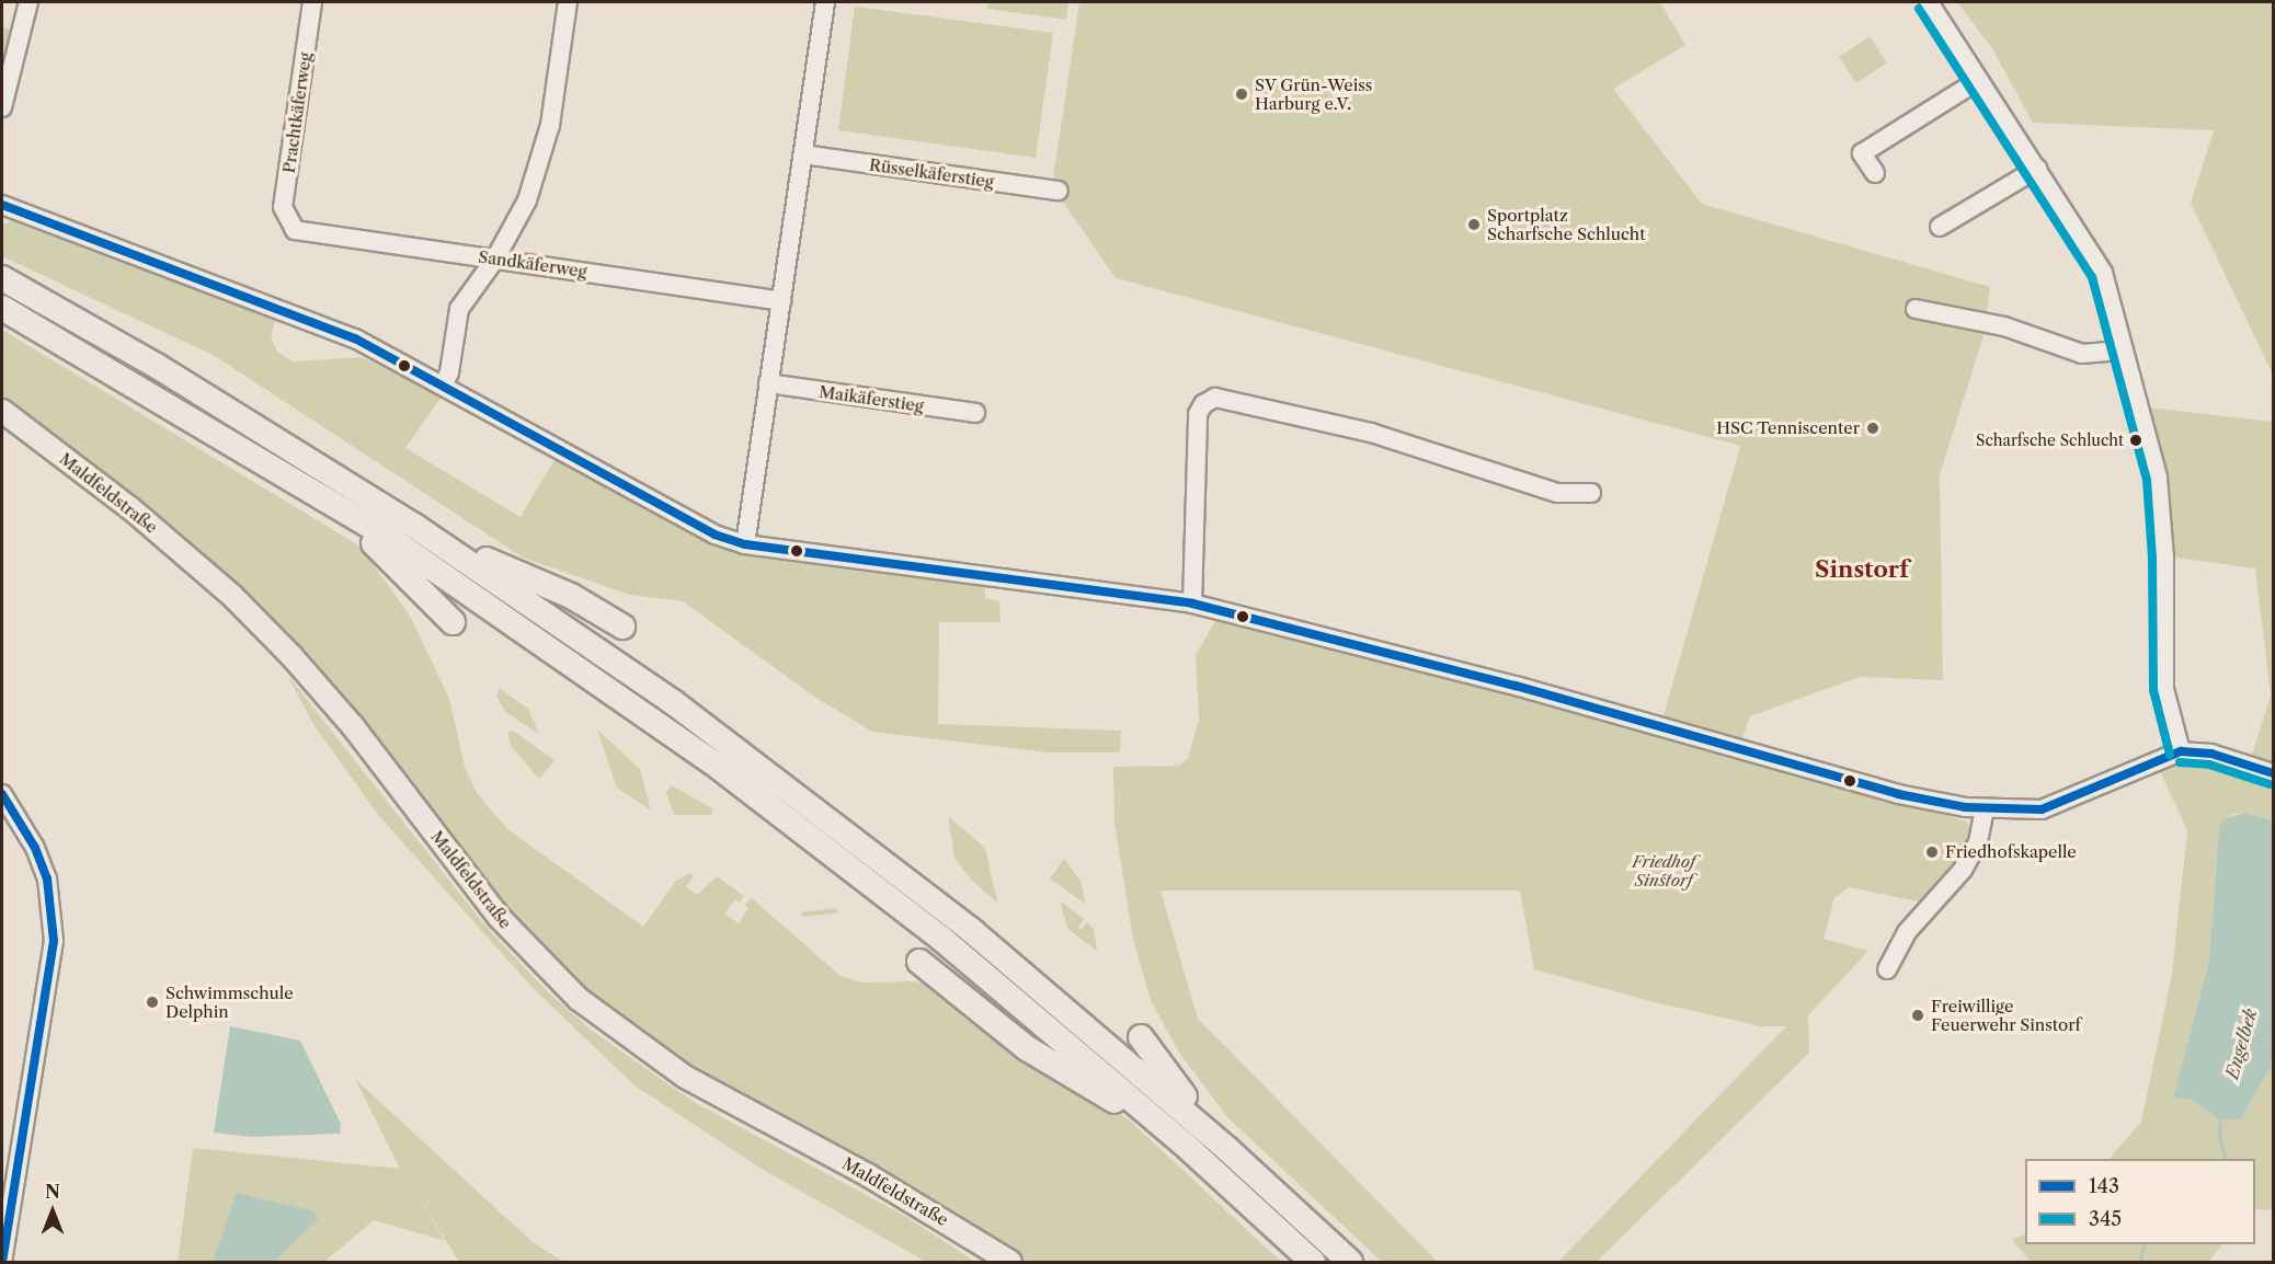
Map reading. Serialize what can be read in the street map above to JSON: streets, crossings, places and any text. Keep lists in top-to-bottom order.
{
  "streets": {
    "main road": ["Maldfeldstraße"],
    "street": [
      "Prachtkäferweg",
      "Rüsselkäferstieg",
      "Sandkäferweg",
      "Maikäferstieg"
    ]
  },
  "crossings": [
    ["Prachtkäferweg", "Sandkäferweg"]
  ],
  "districts": ["Sinstorf"],
  "water": ["Engelbek"],
  "parks": ["Friedhof Sinstorf"],
  "places": [
    "SV Grün-Weiss Harburg e.V.",
    "Sportplatz Scharfsche Schlucht",
    "HSC Tenniscenter",
    "Scharfsche Schlucht",
    "Friedhofskapelle",
    "Schwimmschule Delphin",
    "Freiwillige Feuerwehr Sinstorf"
  ],
  "lines": ["transit line 345", "transit line 143"],
  "legend": ["143", "345"],
  "north": "top"
}
